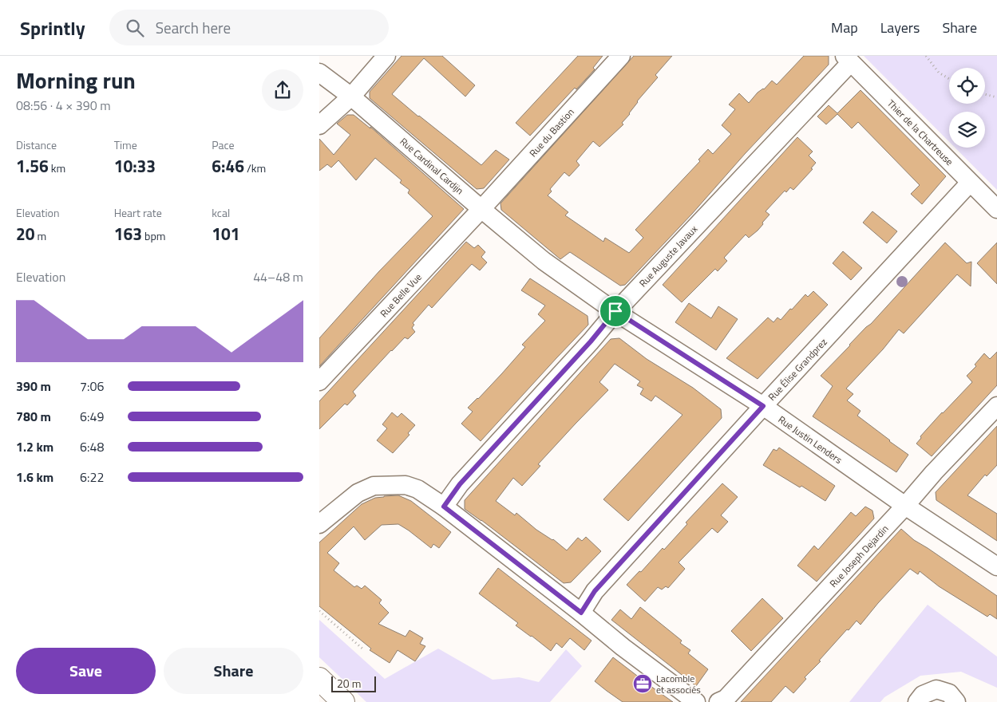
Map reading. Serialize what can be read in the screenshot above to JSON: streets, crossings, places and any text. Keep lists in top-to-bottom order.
{
  "streets": {
    "street": [
      "Rue du Bastion",
      "Thier de la Chartreuse",
      "Rue Cardinal Cardijn",
      "Rue Auguste Javaux",
      "Rue Belle Vue",
      "Rue Élise Grandprez",
      "Rue Justin Lenders",
      "Rue Joseph Dejardin"
    ]
  },
  "crossings": [
    ["Rue du Bastion", "Rue Cardinal Cardijn"],
    ["Rue du Bastion", "Rue Belle Vue"],
    ["Thier de la Chartreuse", "Rue Auguste Javaux"],
    ["Thier de la Chartreuse", "Rue Élise Grandprez"],
    ["Rue Cardinal Cardijn", "Rue Belle Vue"],
    ["Rue Cardinal Cardijn", "Rue Justin Lenders"],
    ["Rue Auguste Javaux", "Rue Justin Lenders"],
    ["Rue Élise Grandprez", "Rue Justin Lenders"],
    ["Rue Justin Lenders", "Rue Joseph Dejardin"]
  ],
  "places": {
    "office": ["Lacomble et associés"]
  },
  "scale_bar": "20 m",
  "page": {
    "header": "Sprintly",
    "search": "Search here",
    "nav": ["Map", "Layers", "Share"],
    "heading": ["Morning run", "08:56 · 4 × 390 m"],
    "stats": [
      ["Distance", "1.56 km"],
      ["Time", "10:33"],
      ["Pace", "6:46 /km"],
      ["Elevation", "20 m"],
      ["Heart rate", "163 bpm"],
      ["kcal", "101"]
    ],
    "chart": ["Elevation", "44–48 m"],
    "list": [
      {
        "name": "390 m",
        "note": "7:06"
      },
      {
        "name": "780 m",
        "note": "6:49"
      },
      {
        "name": "1.2 km",
        "note": "6:48"
      },
      {
        "name": "1.6 km",
        "note": "6:22"
      }
    ],
    "buttons": ["Save", "Share"],
    "scale": "20 m"
  }
}
